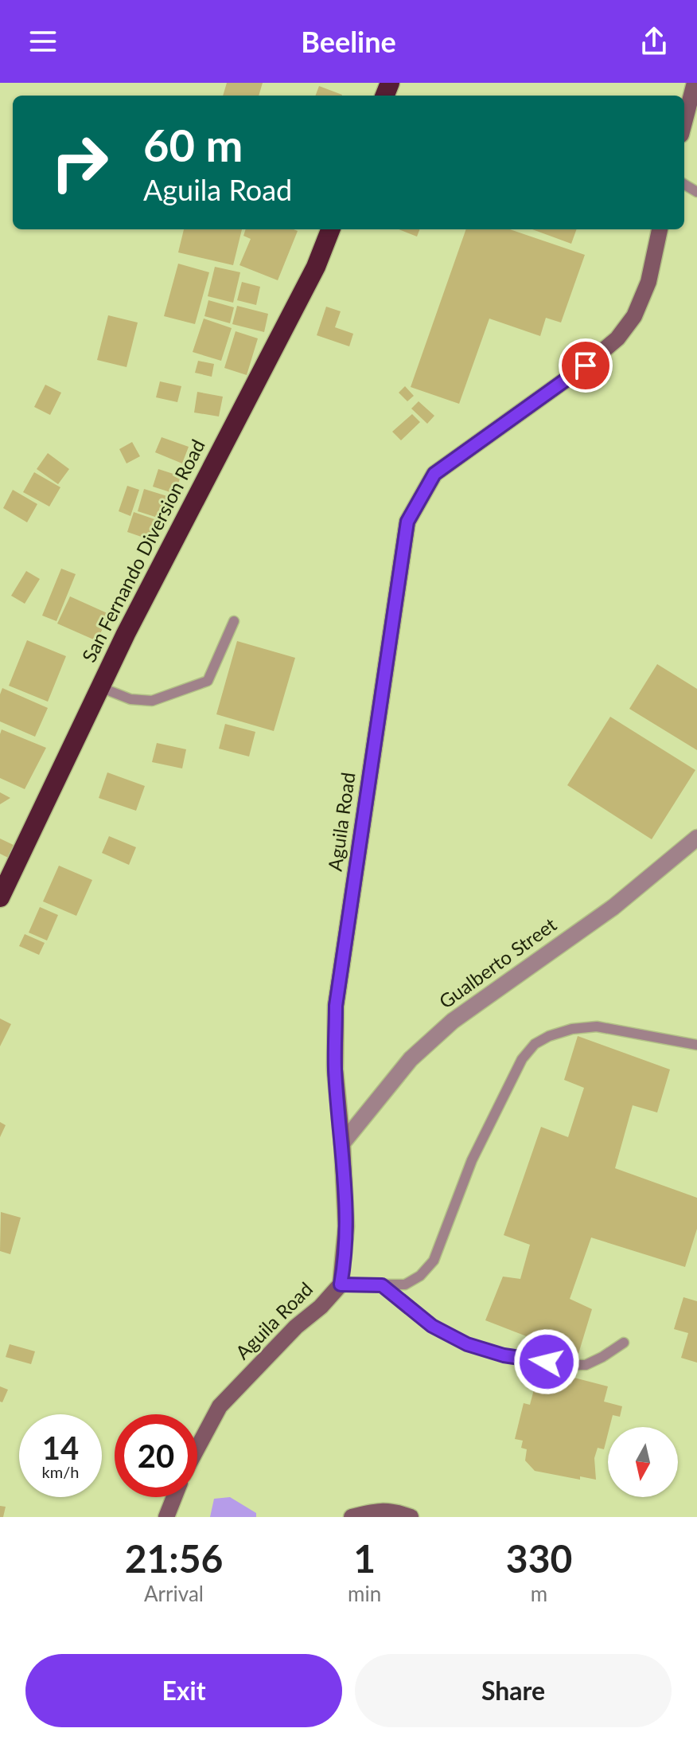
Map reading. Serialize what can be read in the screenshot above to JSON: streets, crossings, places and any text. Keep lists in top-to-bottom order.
{
  "streets": {
    "highway": ["San Fernando Diversion Road"],
    "street": ["Aguila Road", "Gualberto Street"]
  },
  "crossings": [
    ["Aguila Road", "Gualberto Street"]
  ],
  "north": "bottom",
  "page": {
    "header": "Beeline",
    "turn": ["60 m", "Aguila Road"],
    "speed": "14 km/h",
    "limit": "20",
    "eta": [
      "21:56",
      "Arrival",
      "1",
      "min",
      "330",
      "m"
    ],
    "buttons": ["Exit", "Share"]
  }
}
